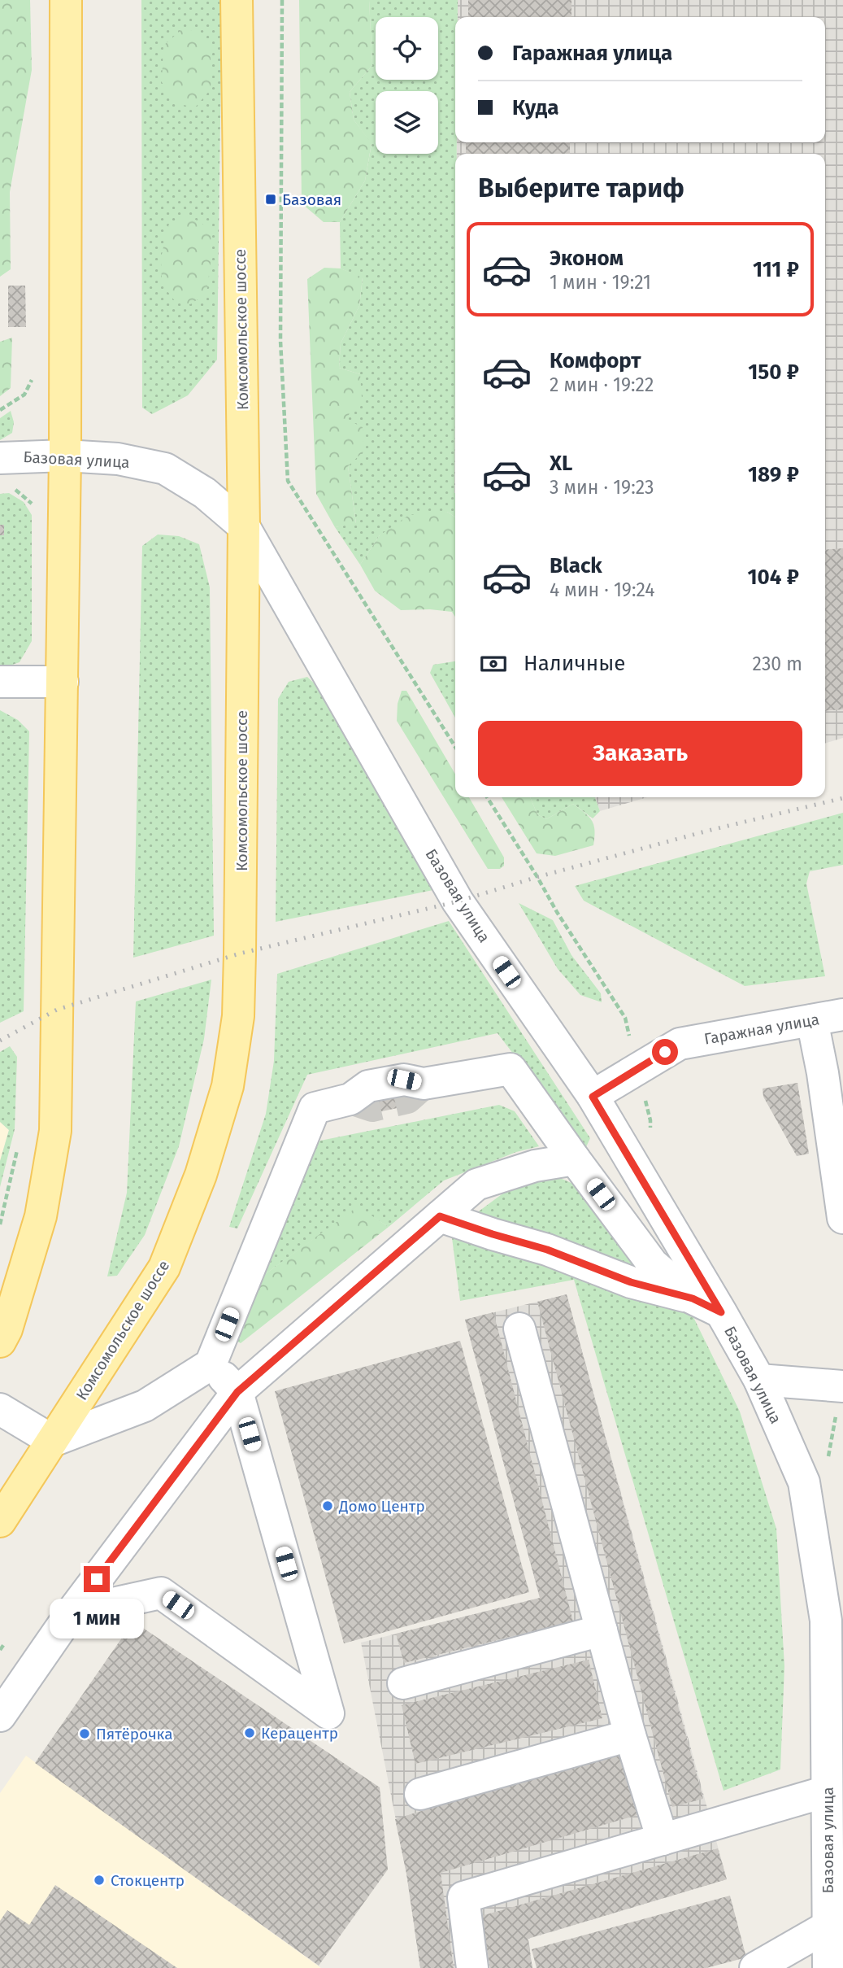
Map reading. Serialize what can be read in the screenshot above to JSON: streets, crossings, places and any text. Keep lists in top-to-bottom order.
{
  "streets": {
    "main road": ["Комсомольское шоссе"],
    "street": ["Базовая улица", "Гаражная улица"]
  },
  "crossings": [
    ["Комсомольское шоссе", "Базовая улица"],
    ["Базовая улица", "Гаражная улица"]
  ],
  "places": {
    "transit": ["Базовая"],
    "other": [
      "Домо Центр",
      "Керацентр",
      "Пятёрочка",
      "Стокцентр"
    ]
  },
  "page": {
    "banner": ["Гаражная улица", "Куда"],
    "heading": "Выберите тариф",
    "list": [
      {
        "name": "Эконом",
        "note": "1 мин · 19:21",
        "value": "111 ₽"
      },
      {
        "name": "Комфорт",
        "note": "2 мин · 19:22",
        "value": "150 ₽"
      },
      {
        "name": "XL",
        "note": "3 мин · 19:23",
        "value": "189 ₽"
      },
      {
        "name": "Black",
        "note": "4 мин · 19:24",
        "value": "104 ₽"
      }
    ],
    "pay": ["Наличные", "230 m"],
    "buttons": "Заказать",
    "bubble": "1 мин"
  }
}
